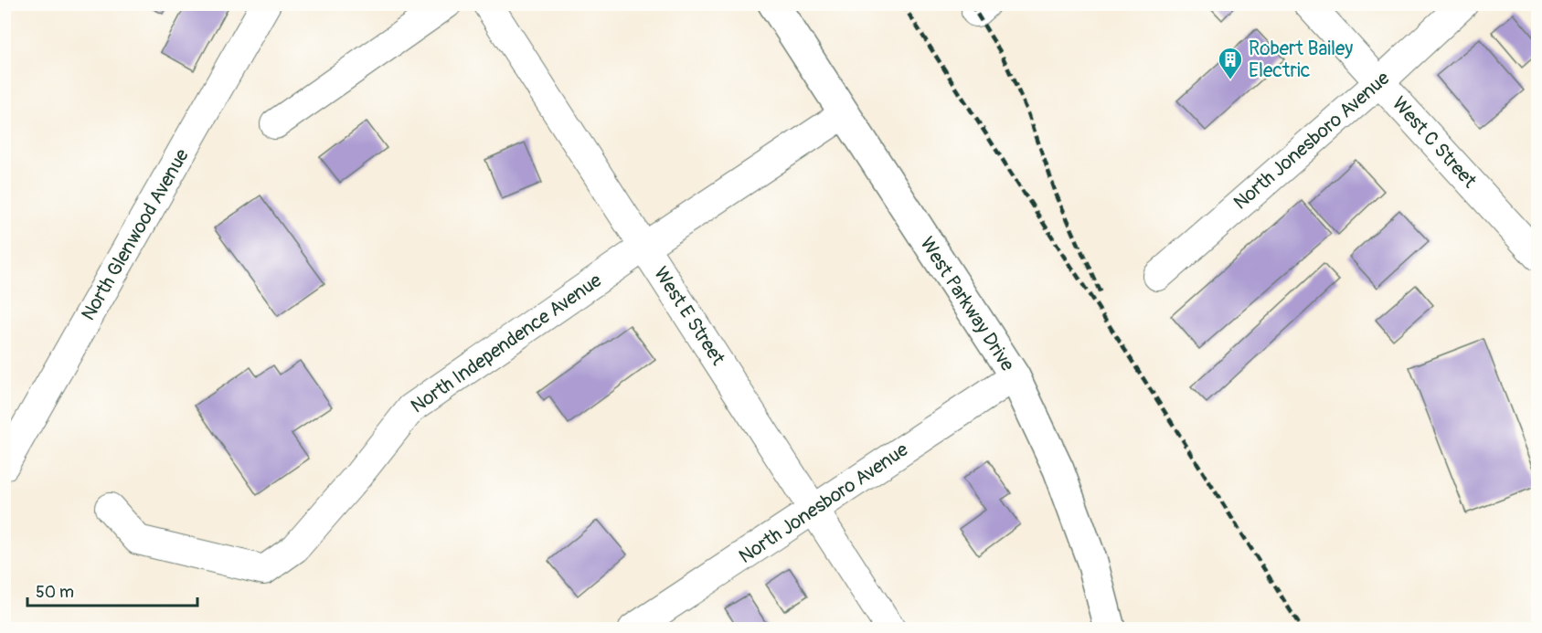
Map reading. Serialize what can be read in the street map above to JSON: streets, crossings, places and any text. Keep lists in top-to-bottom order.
{
  "streets": {
    "main road": ["West Parkway Drive"],
    "street": [
      "North Jonesboro Avenue",
      "West C Street",
      "North Glenwood Avenue",
      "West E Street",
      "North Independence Avenue"
    ]
  },
  "crossings": [
    ["North Jonesboro Avenue", "West C Street"],
    ["North Jonesboro Avenue", "West Parkway Drive"],
    ["North Jonesboro Avenue", "West E Street"],
    ["West Parkway Drive", "North Independence Avenue"],
    ["West E Street", "North Independence Avenue"]
  ],
  "places": {
    "building": ["Robert Bailey Electric"]
  },
  "scale_bar": "50 m"
}
